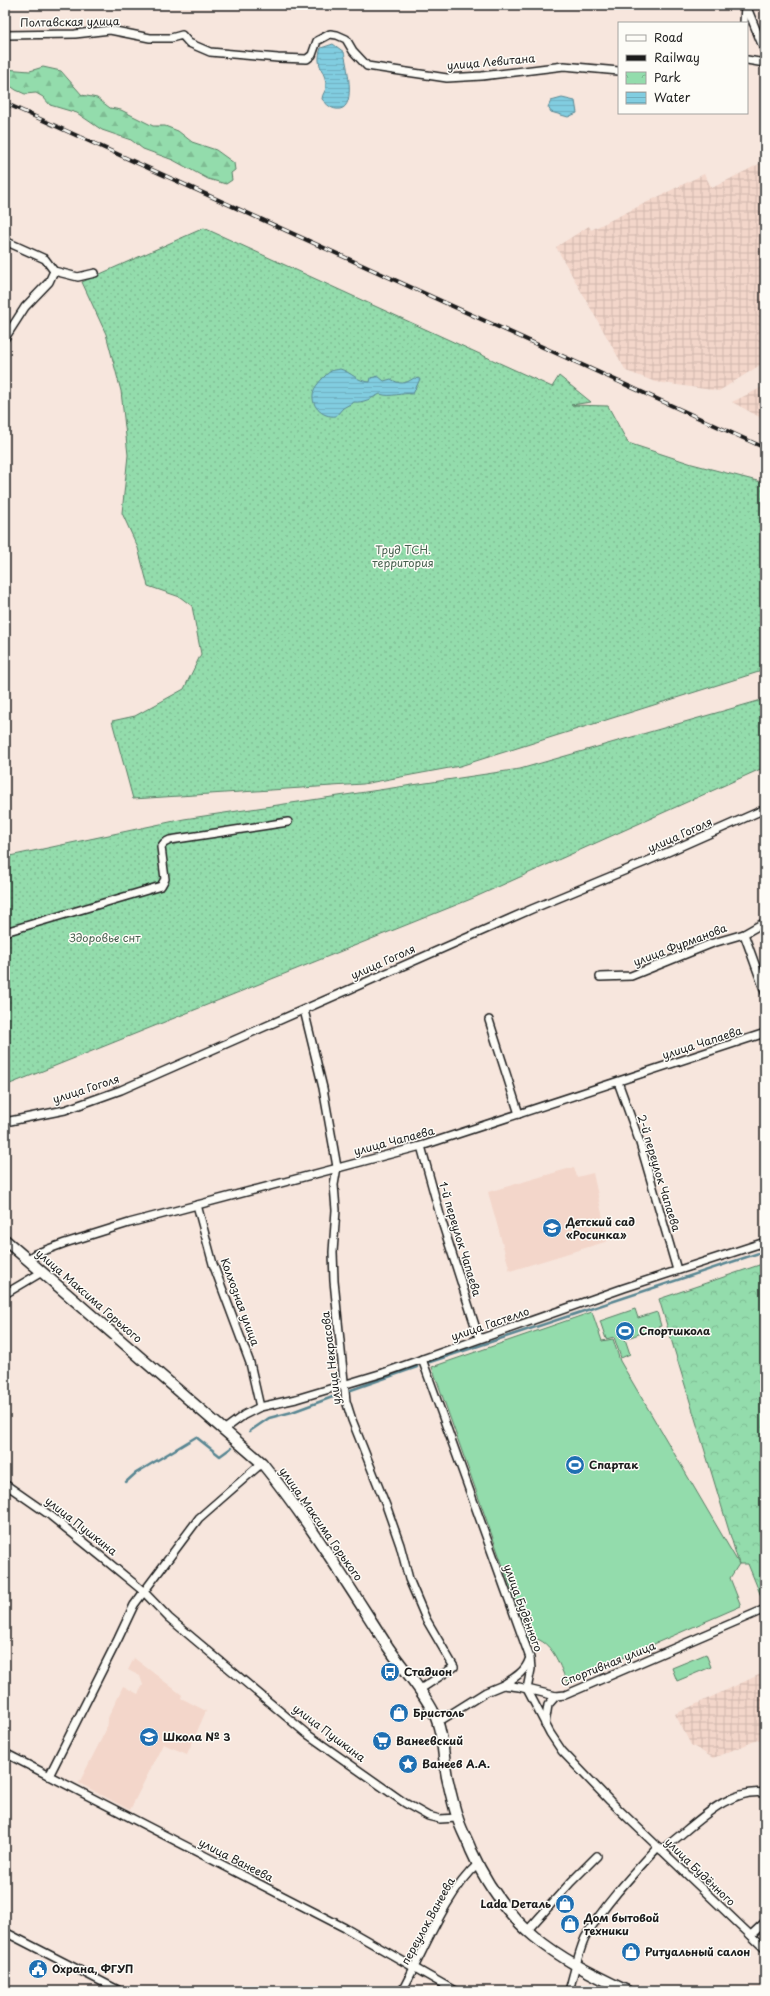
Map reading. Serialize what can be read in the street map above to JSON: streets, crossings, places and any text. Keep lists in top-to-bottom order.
{
  "streets": {
    "street": [
      "Полтавская улица",
      "улица Левитана",
      "улица Гоголя",
      "улица Фурманова",
      "улица Чапаева",
      "2-й переулок Чапаева",
      "1-й переулок Чапаева",
      "улица Максима Горького",
      "Колхозная улица",
      "улица Гастелло",
      "улица Некрасова",
      "улица Пушкина",
      "улица Будённого",
      "Спортивная улица",
      "улица Ванеева",
      "переулок Ванеева"
    ]
  },
  "crossings": [
    ["Полтавская улица", "улица Левитана"],
    ["улица Гоголя", "улица Некрасова"],
    ["улица Чапаева", "2-й переулок Чапаева"],
    ["улица Чапаева", "1-й переулок Чапаева"],
    ["улица Чапаева", "улица Максима Горького"],
    ["улица Чапаева", "Колхозная улица"],
    ["улица Чапаева", "улица Некрасова"],
    ["2-й переулок Чапаева", "улица Гастелло"],
    ["1-й переулок Чапаева", "улица Гастелло"],
    ["улица Максима Горького", "улица Гастелло"],
    ["улица Максима Горького", "улица Некрасова"],
    ["улица Максима Горького", "улица Пушкина"],
    ["Колхозная улица", "улица Гастелло"],
    ["улица Гастелло", "улица Некрасова"],
    ["улица Гастелло", "улица Будённого"],
    ["улица Будённого", "Спортивная улица"],
    ["улица Ванеева", "переулок Ванеева"]
  ],
  "parks": ["Труд ТСН. территория", "Здоровье снт"],
  "places": {
    "school or university": ["Детский сад «Росинка»", "Школа № 3"],
    "sports": ["Спортшкола", "Спартак"],
    "bus stop": ["Стадион"],
    "shop": [
      "Бристоль",
      "Lada Dеталь",
      "Дом бытовой техники",
      "Ритуальный салон"
    ],
    "supermarket": ["Ванеевский"],
    "place": ["Ванеев А.А."],
    "public building": ["Охрана, ФГУП"]
  },
  "legend": [
    "Road",
    "Railway",
    "Park",
    "Water"
  ]
}
